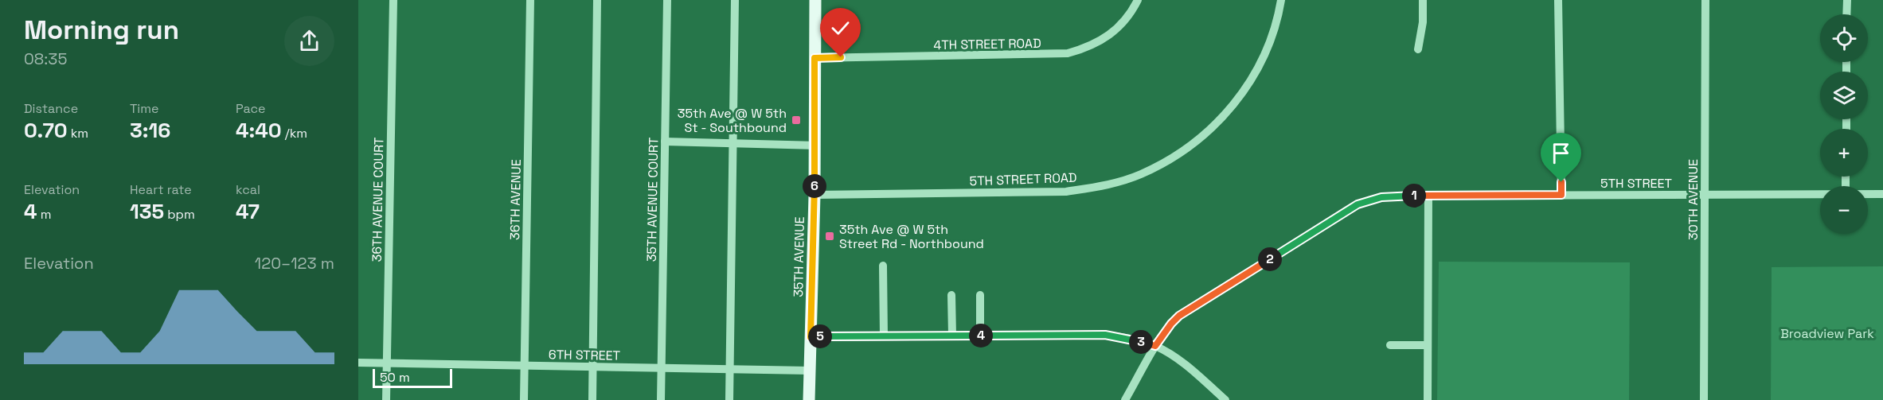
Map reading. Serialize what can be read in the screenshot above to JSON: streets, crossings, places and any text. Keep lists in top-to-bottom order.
{
  "streets": {
    "main road": ["35TH AVENUE"],
    "street": [
      "4TH STREET ROAD",
      "5TH STREET ROAD",
      "5TH STREET",
      "36TH AVENUE COURT",
      "36TH AVENUE",
      "35TH AVENUE COURT",
      "30TH AVENUE",
      "6TH STREET"
    ]
  },
  "crossings": [
    ["4TH STREET ROAD", "35TH AVENUE"],
    ["5TH STREET ROAD", "35TH AVENUE"],
    ["5TH STREET", "30TH AVENUE"],
    ["36TH AVENUE COURT", "6TH STREET"],
    ["36TH AVENUE", "6TH STREET"],
    ["35TH AVENUE COURT", "6TH STREET"],
    ["35TH AVENUE", "6TH STREET"]
  ],
  "parks": ["Broadview Park"],
  "places": {
    "transit": ["35th Ave @ W 5th St - Southbound", "35th Ave @ W 5th Street Rd - Northbound"]
  },
  "scale_bar": "50 m",
  "page": {
    "heading": ["Morning run", "08:35"],
    "map_buttons": ["+", "−"],
    "stats": [
      ["Distance", "0.70 km"],
      ["Time", "3:16"],
      ["Pace", "4:40 /km"],
      ["Elevation", "4 m"],
      ["Heart rate", "135 bpm"],
      ["kcal", "47"]
    ],
    "pins": [
      "6",
      "1",
      "2",
      "4",
      "5",
      "3"
    ],
    "chart": ["Elevation", "120–123 m"],
    "scale": "50 m"
  }
}
